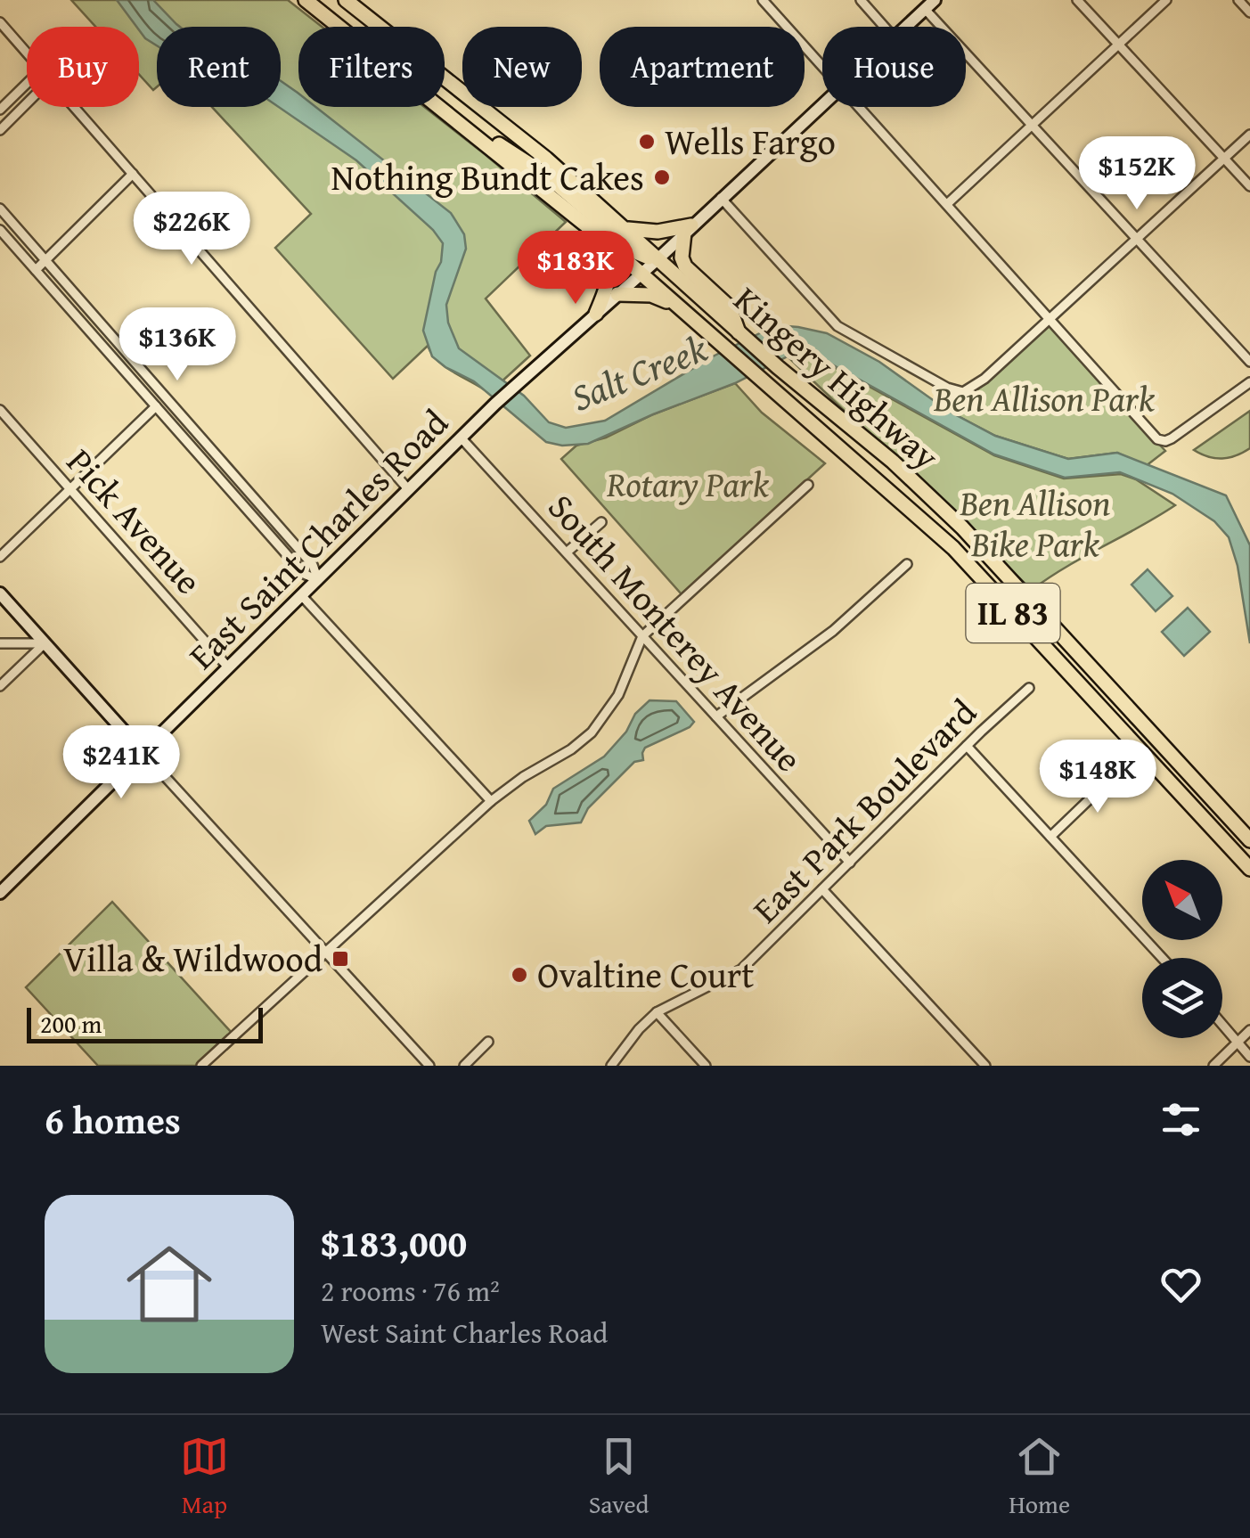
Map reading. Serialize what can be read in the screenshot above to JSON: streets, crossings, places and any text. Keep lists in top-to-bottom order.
{
  "streets": {
    "highway": ["Kingery Highway", "IL 83"],
    "main road": ["East Saint Charles Road"],
    "street": ["Pick Avenue", "South Monterey Avenue", "East Park Boulevard"]
  },
  "crossings": [
    ["Kingery Highway", "East Saint Charles Road"],
    ["Pick Avenue", "East Saint Charles Road"],
    ["East Saint Charles Road", "South Monterey Avenue"],
    ["South Monterey Avenue", "East Park Boulevard"]
  ],
  "water": ["Salt Creek"],
  "parks": ["Ben Allison Park", "Rotary Park", "Ben Allison Bike Park"],
  "places": {
    "other": ["Wells Fargo", "Nothing Bundt Cakes", "Ovaltine Court"],
    "transit": ["Villa & Wildwood"]
  },
  "scale_bar": "200 m",
  "north": "top left",
  "page": {
    "chip": [
      "Buy",
      "Rent",
      "Filters",
      "New",
      "Apartment",
      "House"
    ],
    "price": [
      "$152K",
      "$226K",
      "$183K",
      "$136K",
      "$241K",
      "$148K"
    ],
    "scale": "200 m",
    "heading": "6 homes",
    "list": [
      {
        "name": "$183,000",
        "note": "2 rooms · 76 m² · West Saint Charles Road"
      }
    ],
    "tabs": ["Map", "Saved", "Home"]
  }
}
